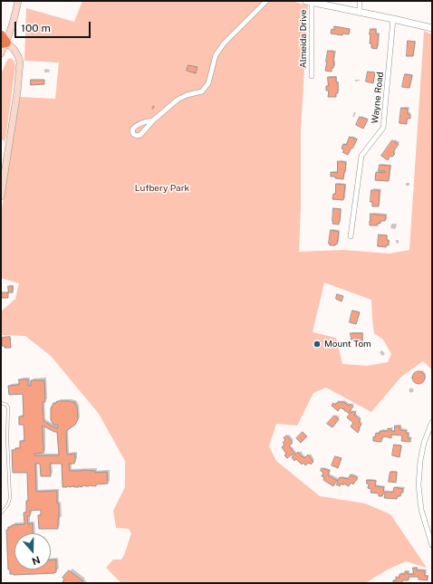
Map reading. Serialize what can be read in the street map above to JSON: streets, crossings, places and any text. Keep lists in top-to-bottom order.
{
  "streets": {
    "street": ["Almeida Drive", "Wayne Road"]
  },
  "parks": ["Lufbery Park"],
  "places": ["Mount Tom"],
  "scale_bar": "100 m",
  "north": "bottom"
}
